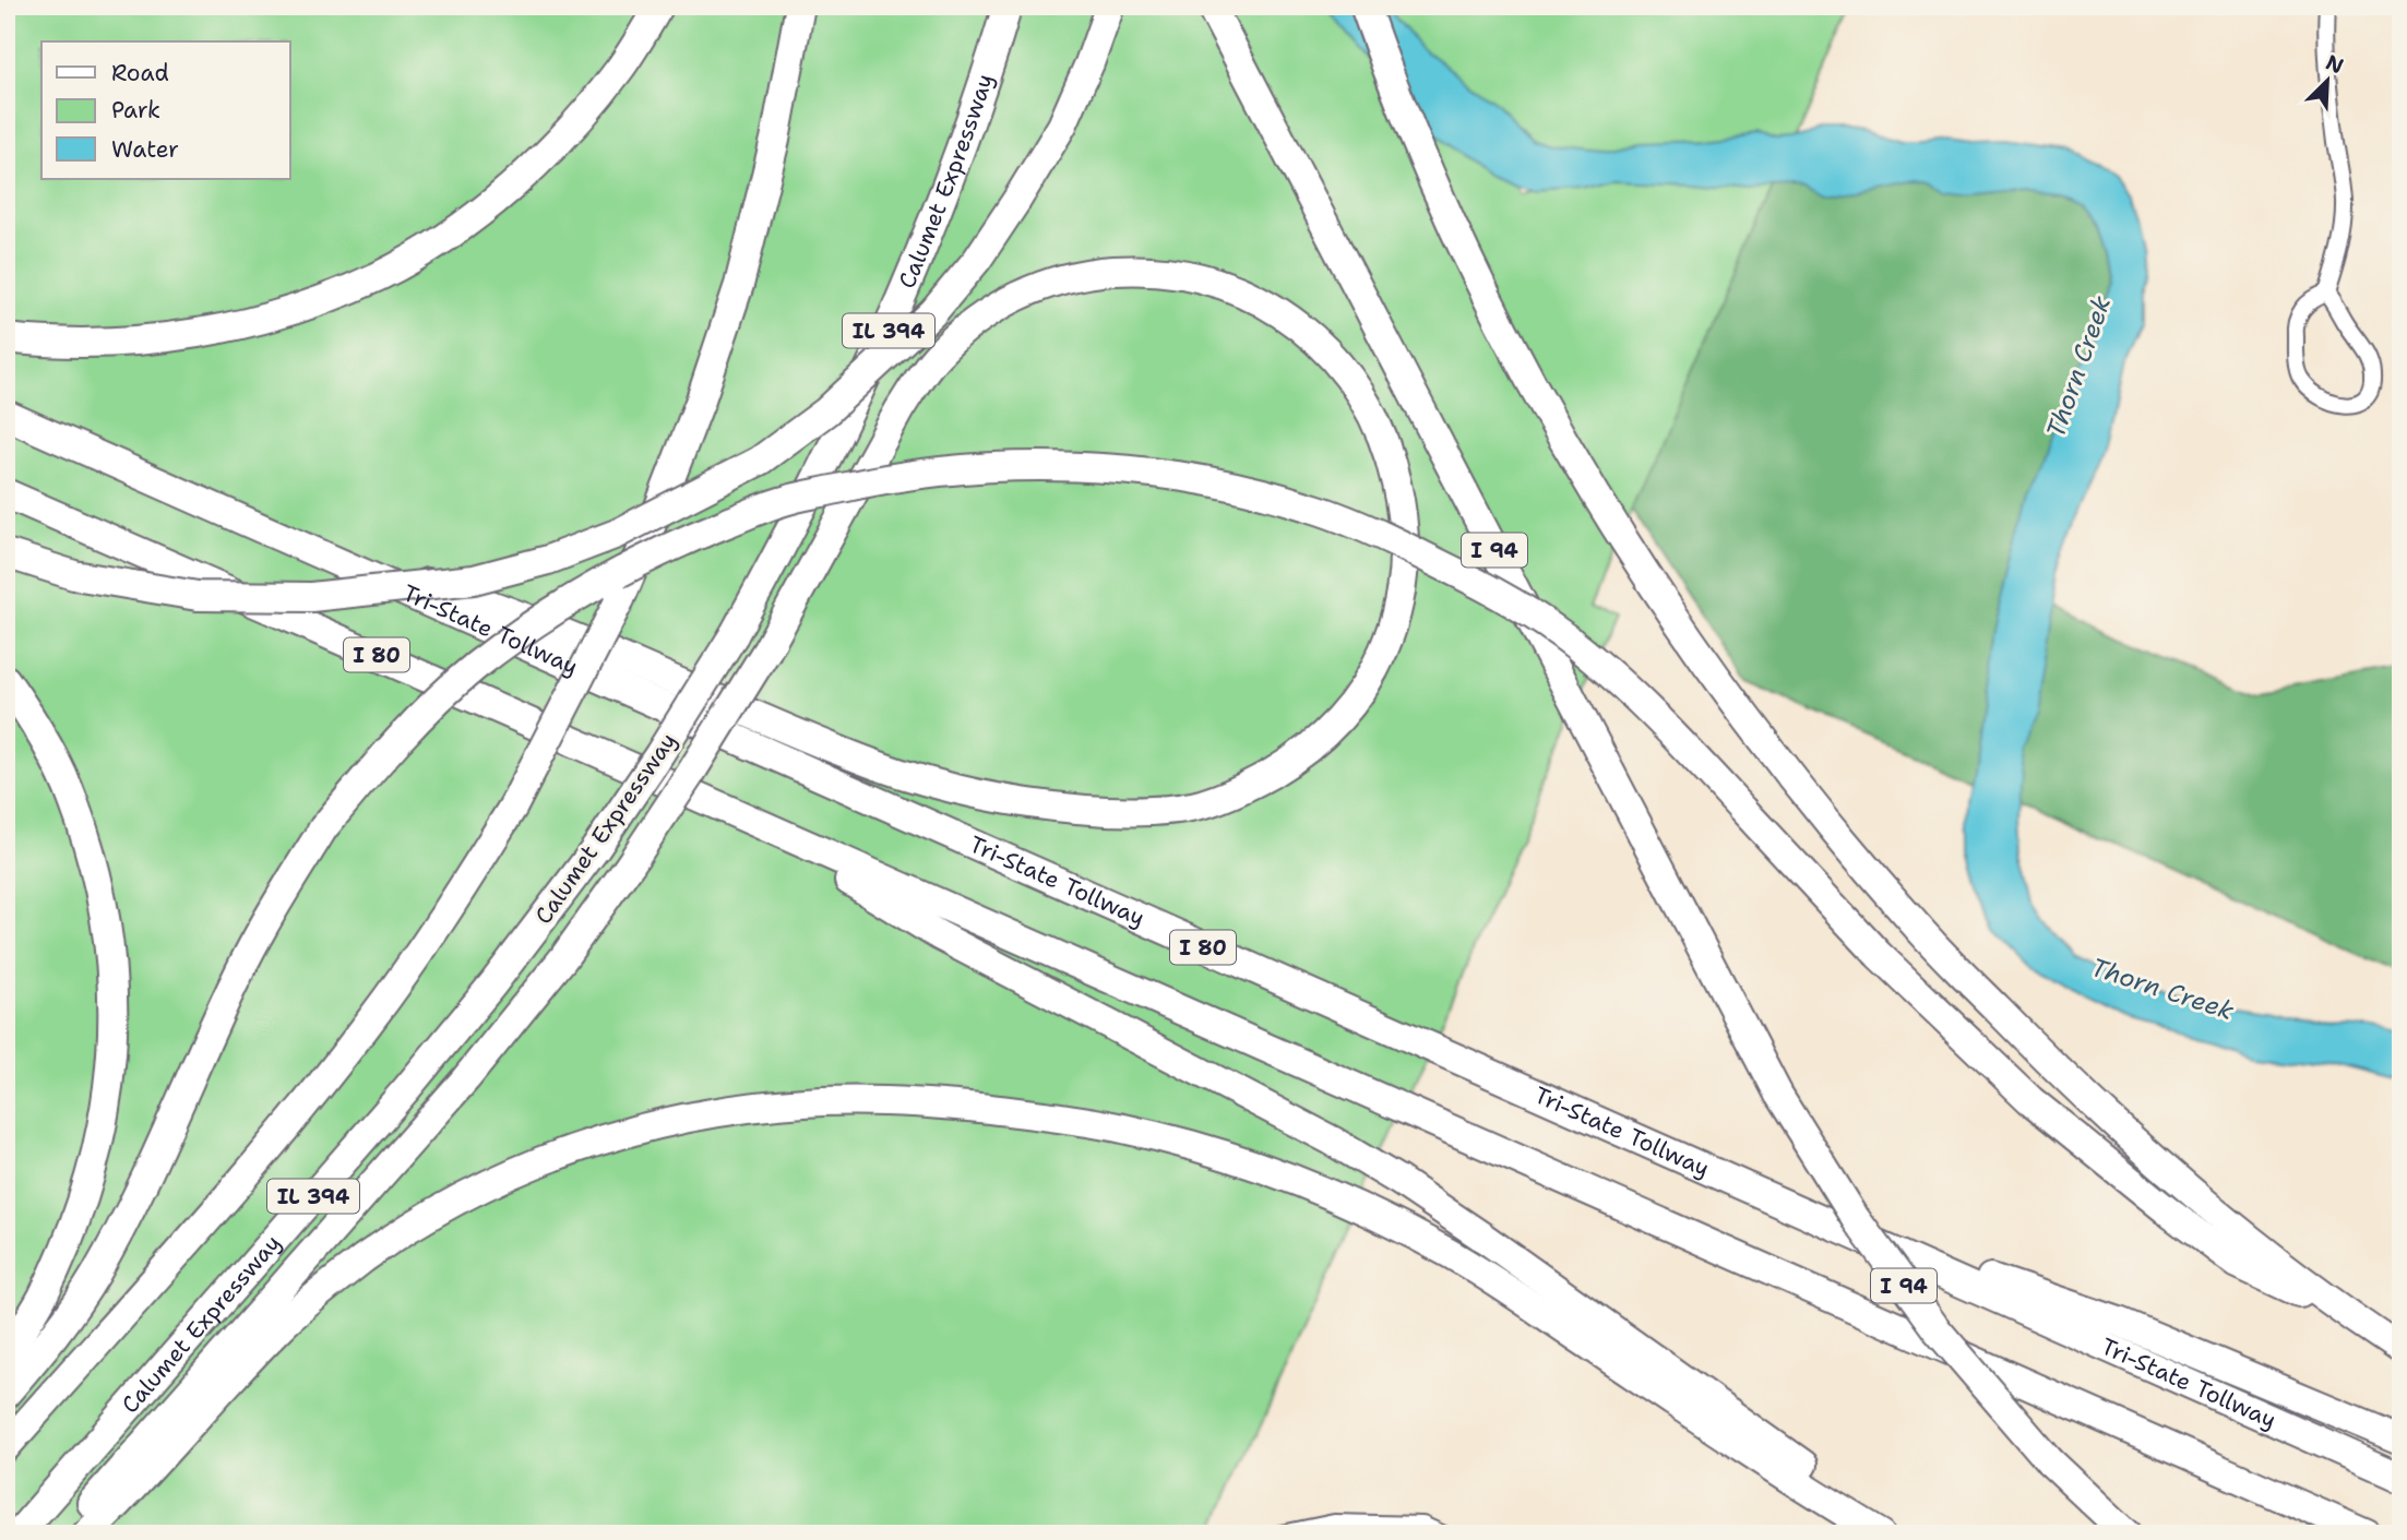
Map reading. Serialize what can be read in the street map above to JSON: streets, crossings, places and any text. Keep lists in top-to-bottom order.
{
  "streets": {
    "highway": [
      "Calumet Expressway",
      "IL 394",
      "I 94",
      "Tri-State Tollway",
      "I 80"
    ]
  },
  "water": ["Thorn Creek"],
  "legend": ["Road", "Park", "Water"],
  "north": "top right"
}
